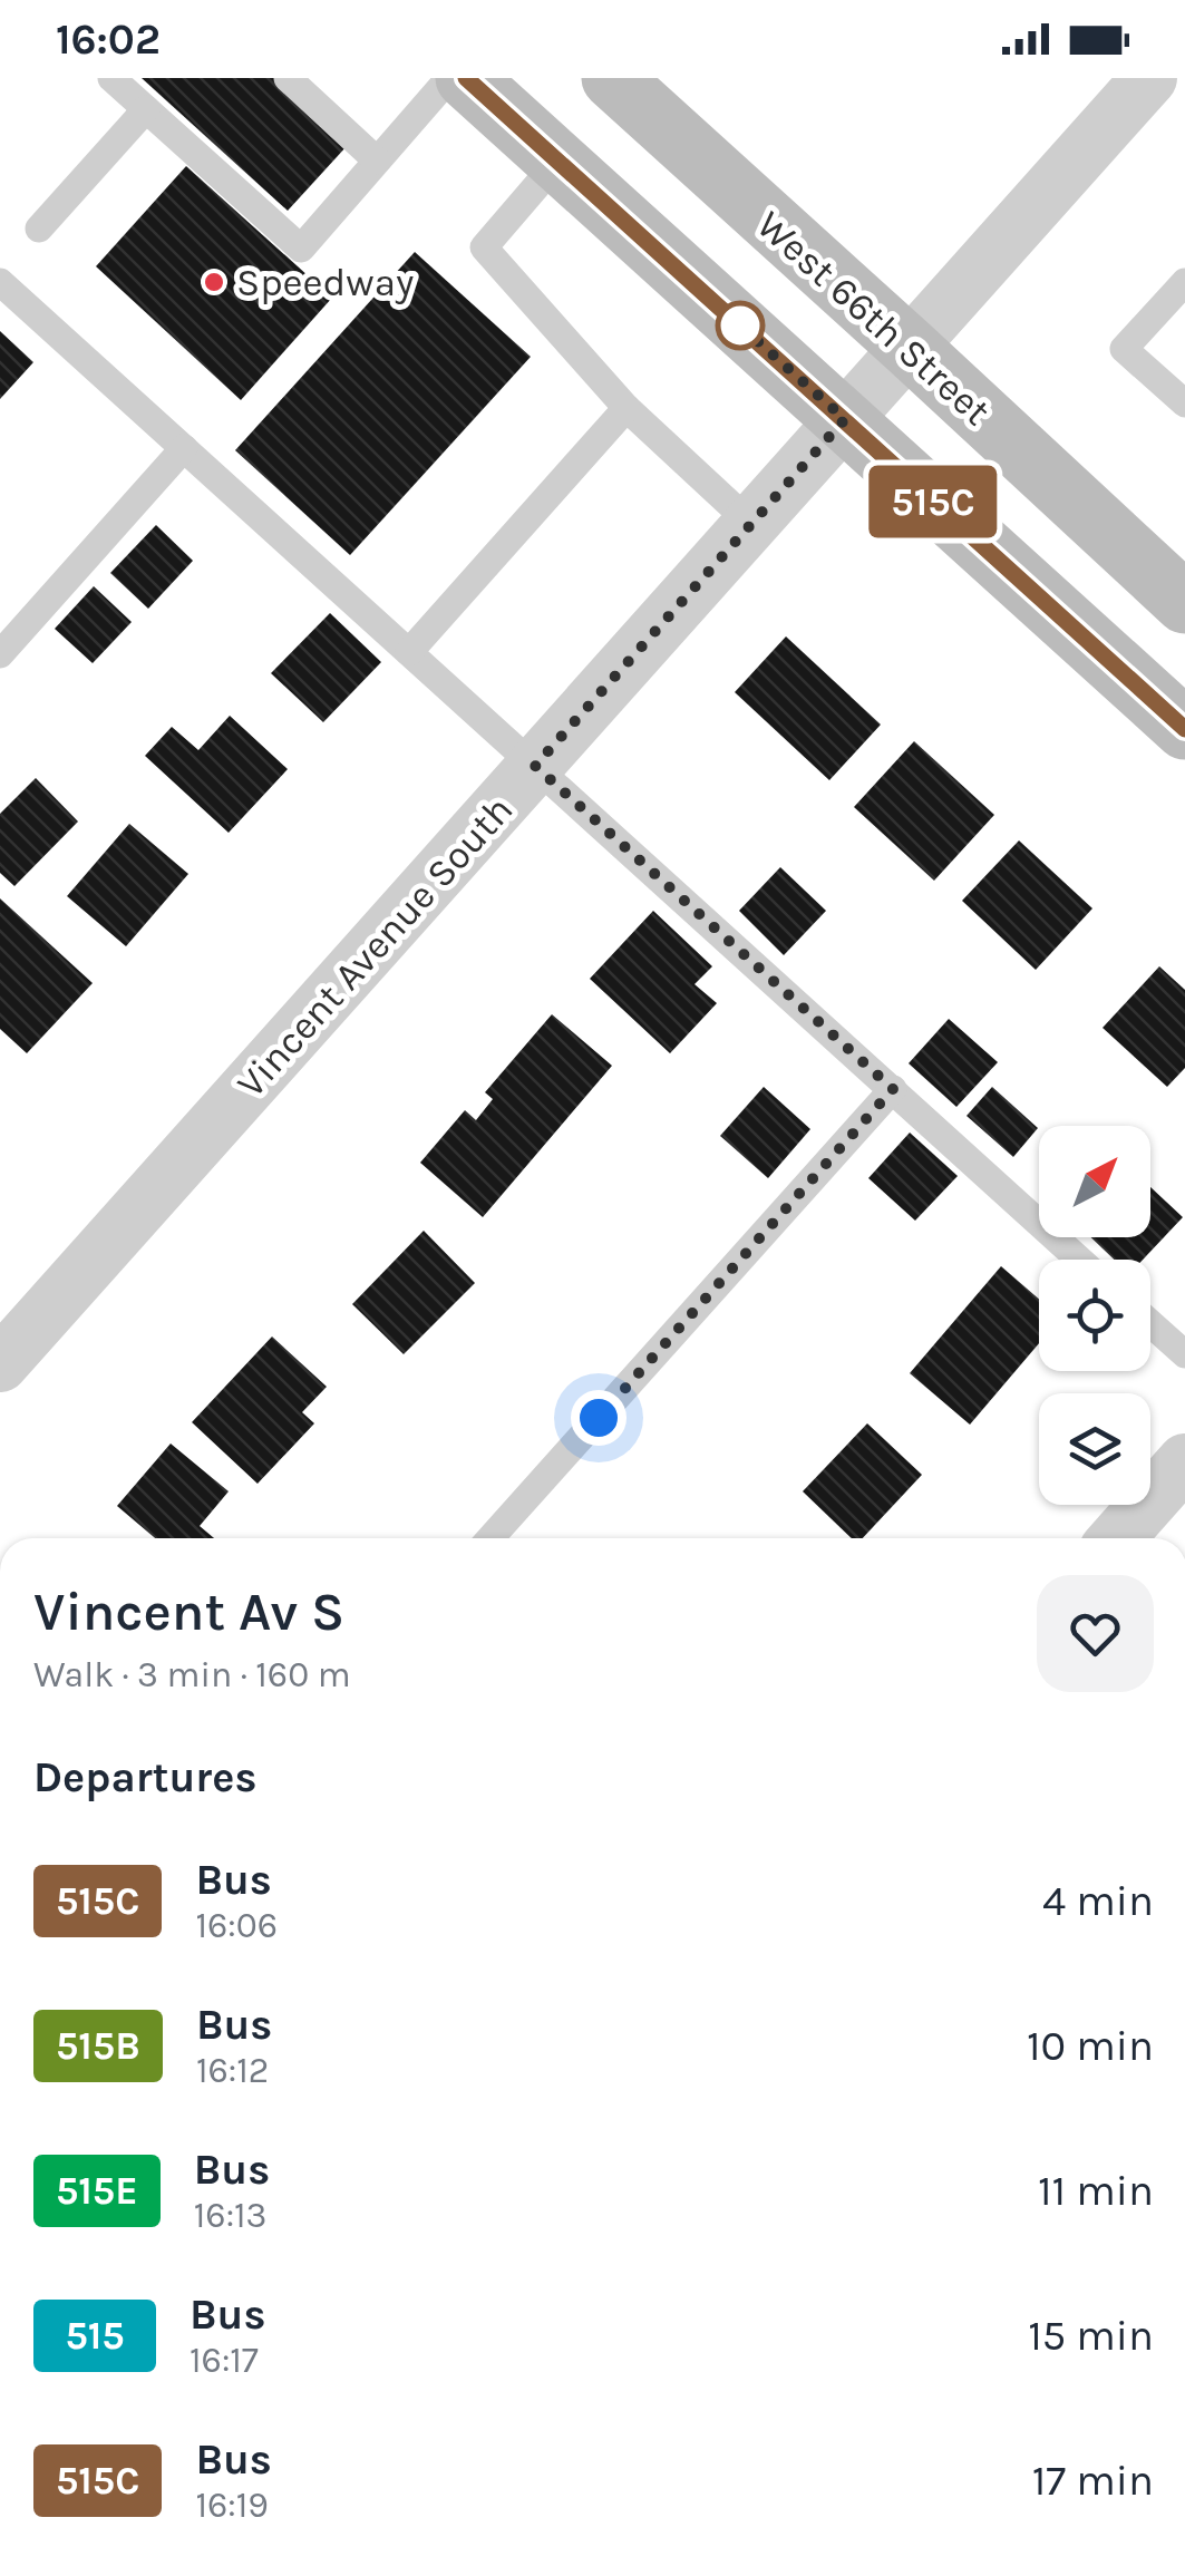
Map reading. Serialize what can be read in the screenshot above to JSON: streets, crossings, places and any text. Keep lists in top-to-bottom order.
{
  "streets": {
    "main road": ["West 66th Street"],
    "street": ["Vincent Avenue South"]
  },
  "crossings": [
    ["West 66th Street", "Vincent Avenue South"]
  ],
  "places": ["Speedway"],
  "lines": ["bus line 515C"],
  "north": "top right",
  "page": {
    "status": "16:02",
    "on_map": "515C",
    "heading": [
      ["Vincent Av S", "Walk · 3 min · 160 m"],
      "Departures"
    ],
    "list": [
      {
        "mark": "515C",
        "name": "Bus",
        "note": "16:06",
        "value": "4 min"
      },
      {
        "mark": "515B",
        "name": "Bus",
        "note": "16:12",
        "value": "10 min"
      },
      {
        "mark": "515E",
        "name": "Bus",
        "note": "16:13",
        "value": "11 min"
      },
      {
        "mark": "515",
        "name": "Bus",
        "note": "16:17",
        "value": "15 min"
      },
      {
        "mark": "515C",
        "name": "Bus",
        "note": "16:19",
        "value": "17 min"
      }
    ]
  }
}
